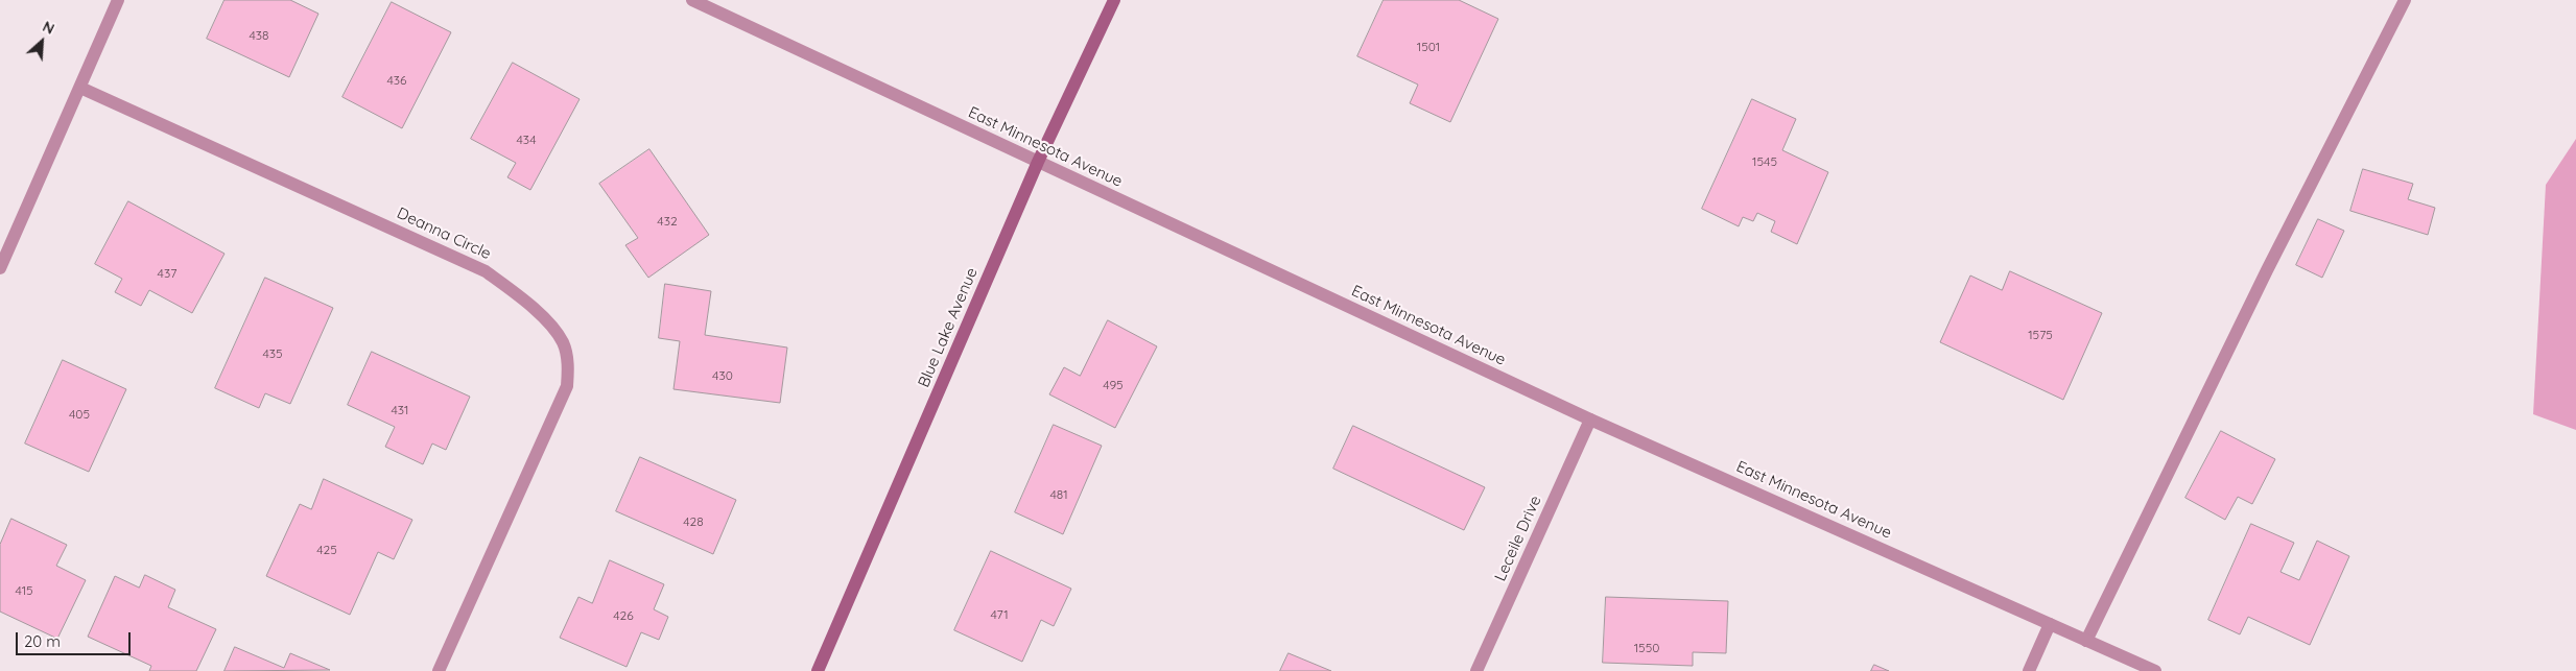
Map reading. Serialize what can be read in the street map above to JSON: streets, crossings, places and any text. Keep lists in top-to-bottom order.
{
  "streets": {
    "main road": ["Blue Lake Avenue"],
    "street": ["East Minnesota Avenue", "Deanna Circle", "Leceile Drive"]
  },
  "crossings": [
    ["East Minnesota Avenue", "Blue Lake Avenue"],
    ["East Minnesota Avenue", "Leceile Drive"]
  ],
  "house_numbers": [
    "438",
    "1501",
    "436",
    "434",
    "1545",
    "432",
    "437",
    "1575",
    "435",
    "430",
    "495",
    "431",
    "405",
    "481",
    "428",
    "425",
    "415",
    "471",
    "426",
    "1550"
  ],
  "scale_bar": "20 m",
  "north": "top right"
}
